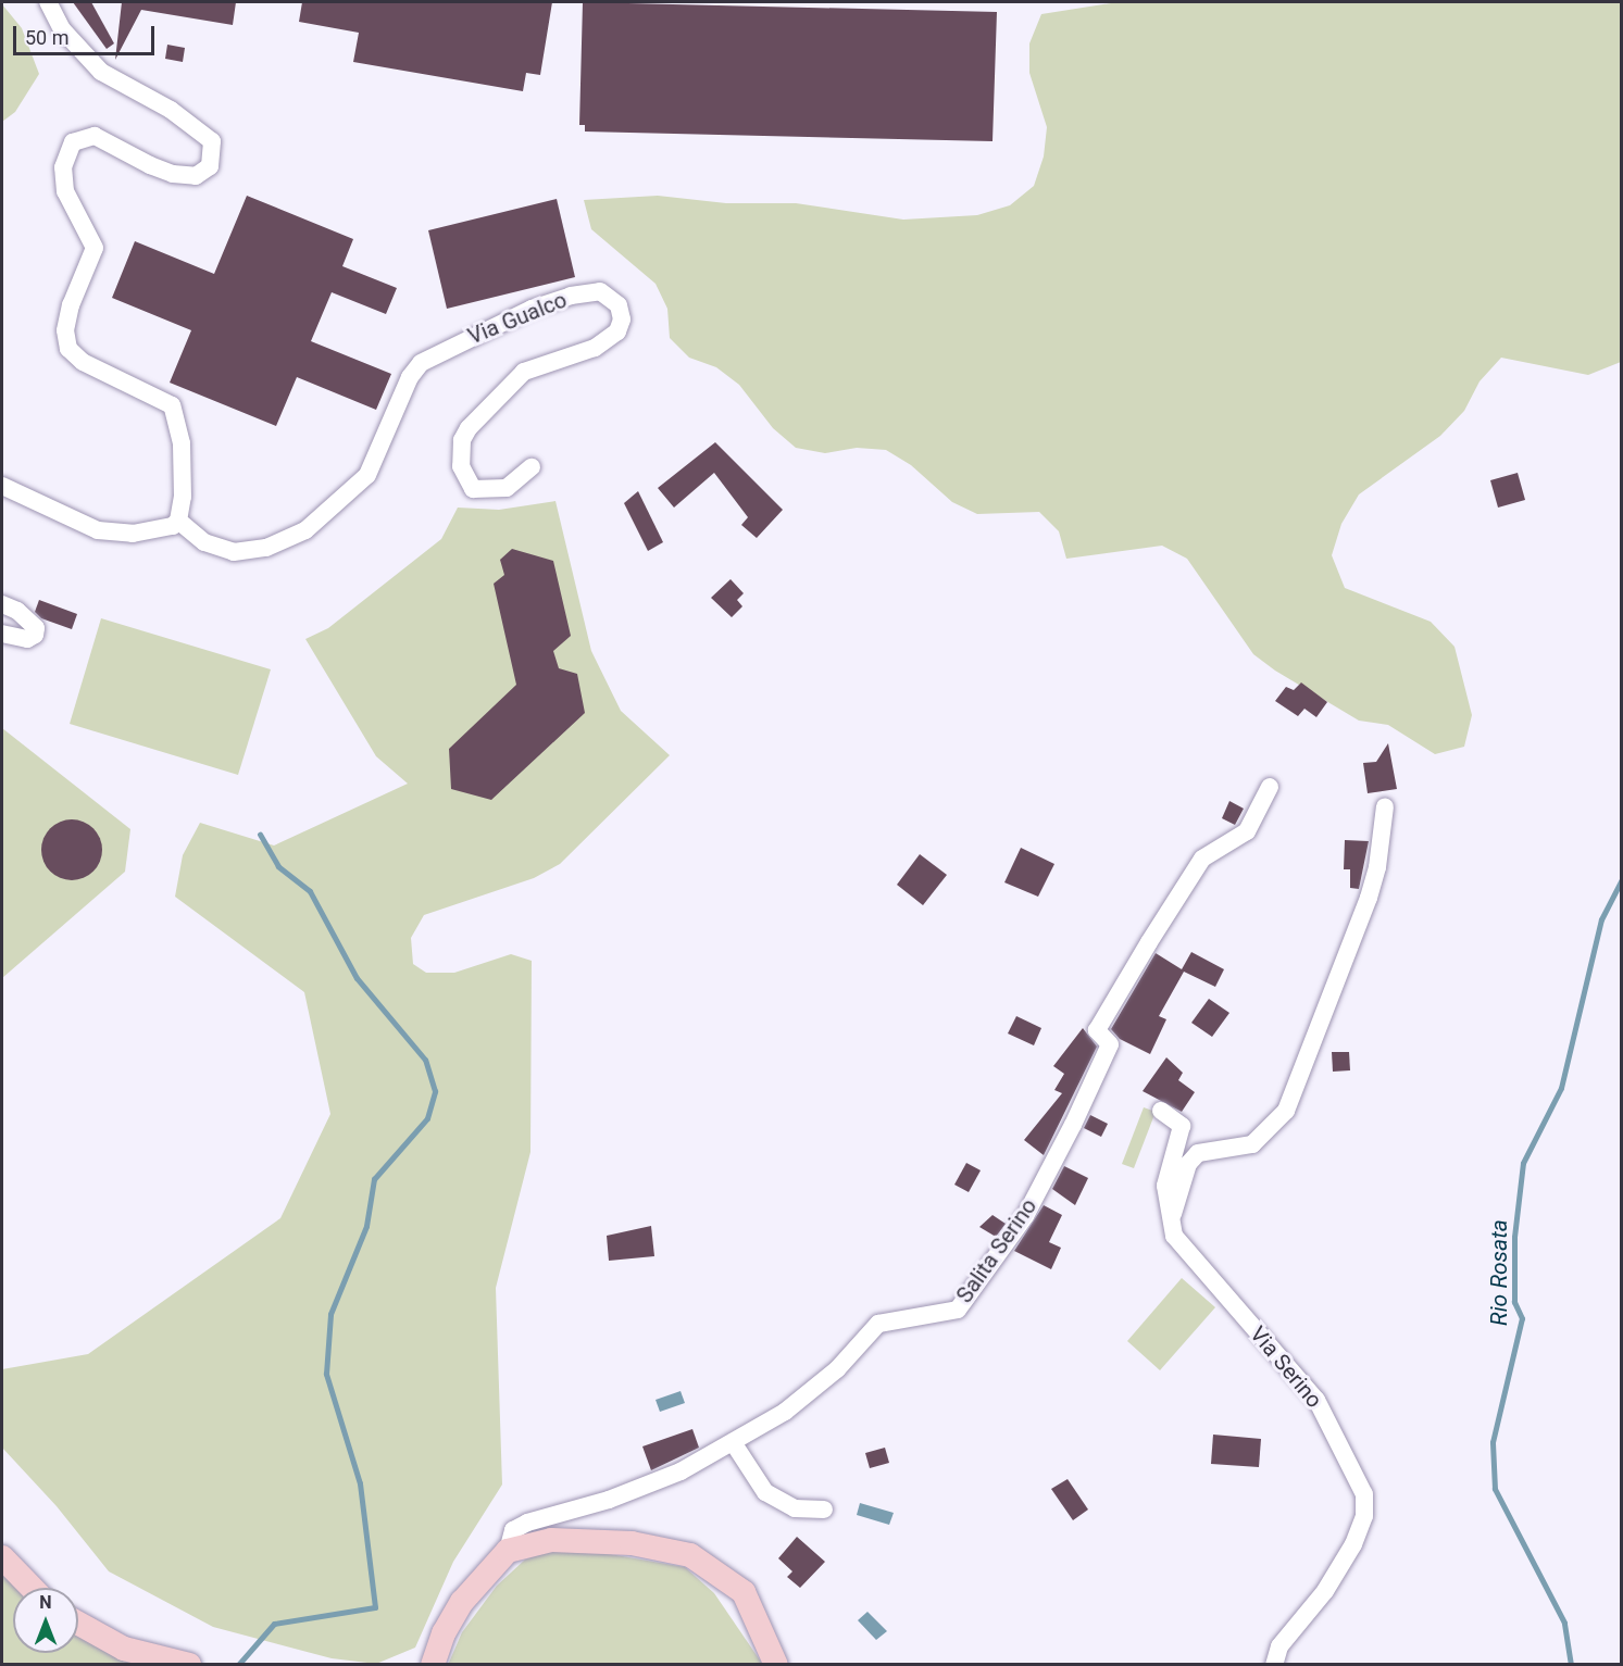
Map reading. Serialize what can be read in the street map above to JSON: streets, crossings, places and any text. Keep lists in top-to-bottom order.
{
  "streets": {
    "street": ["Via Gualco", "Salita Serino", "Via Serino"]
  },
  "water": ["Rio Rosata"],
  "scale_bar": "50 m",
  "north": "top"
}
